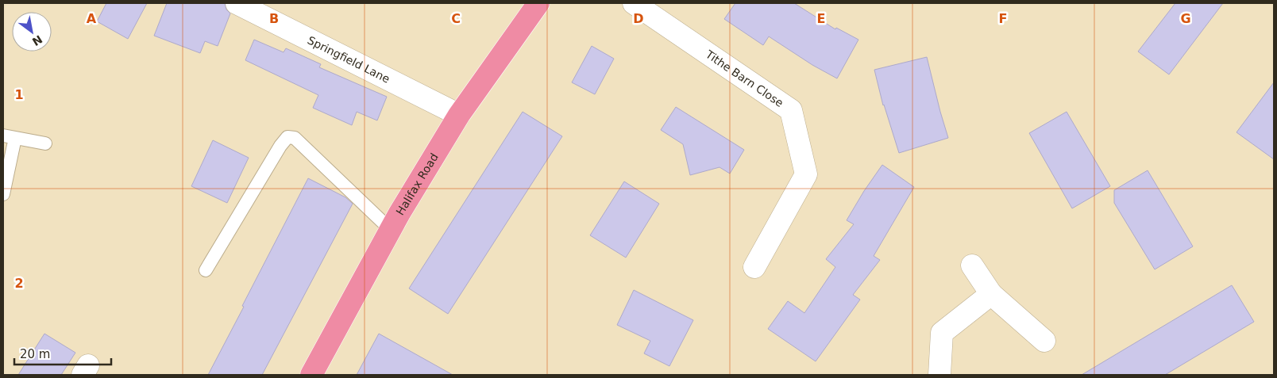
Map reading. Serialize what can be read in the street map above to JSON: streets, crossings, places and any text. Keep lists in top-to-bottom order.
{
  "streets": {
    "highway": ["Halifax Road"],
    "street": ["Springfield Lane", "Tithe Barn Close"]
  },
  "crossings": [
    ["Springfield Lane", "Halifax Road"]
  ],
  "scale_bar": "20 m",
  "north": "bottom right",
  "grid": {
    "columns": [
      "A",
      "B",
      "C",
      "D",
      "E",
      "F",
      "G"
    ],
    "rows": ["1", "2"]
  }
}
